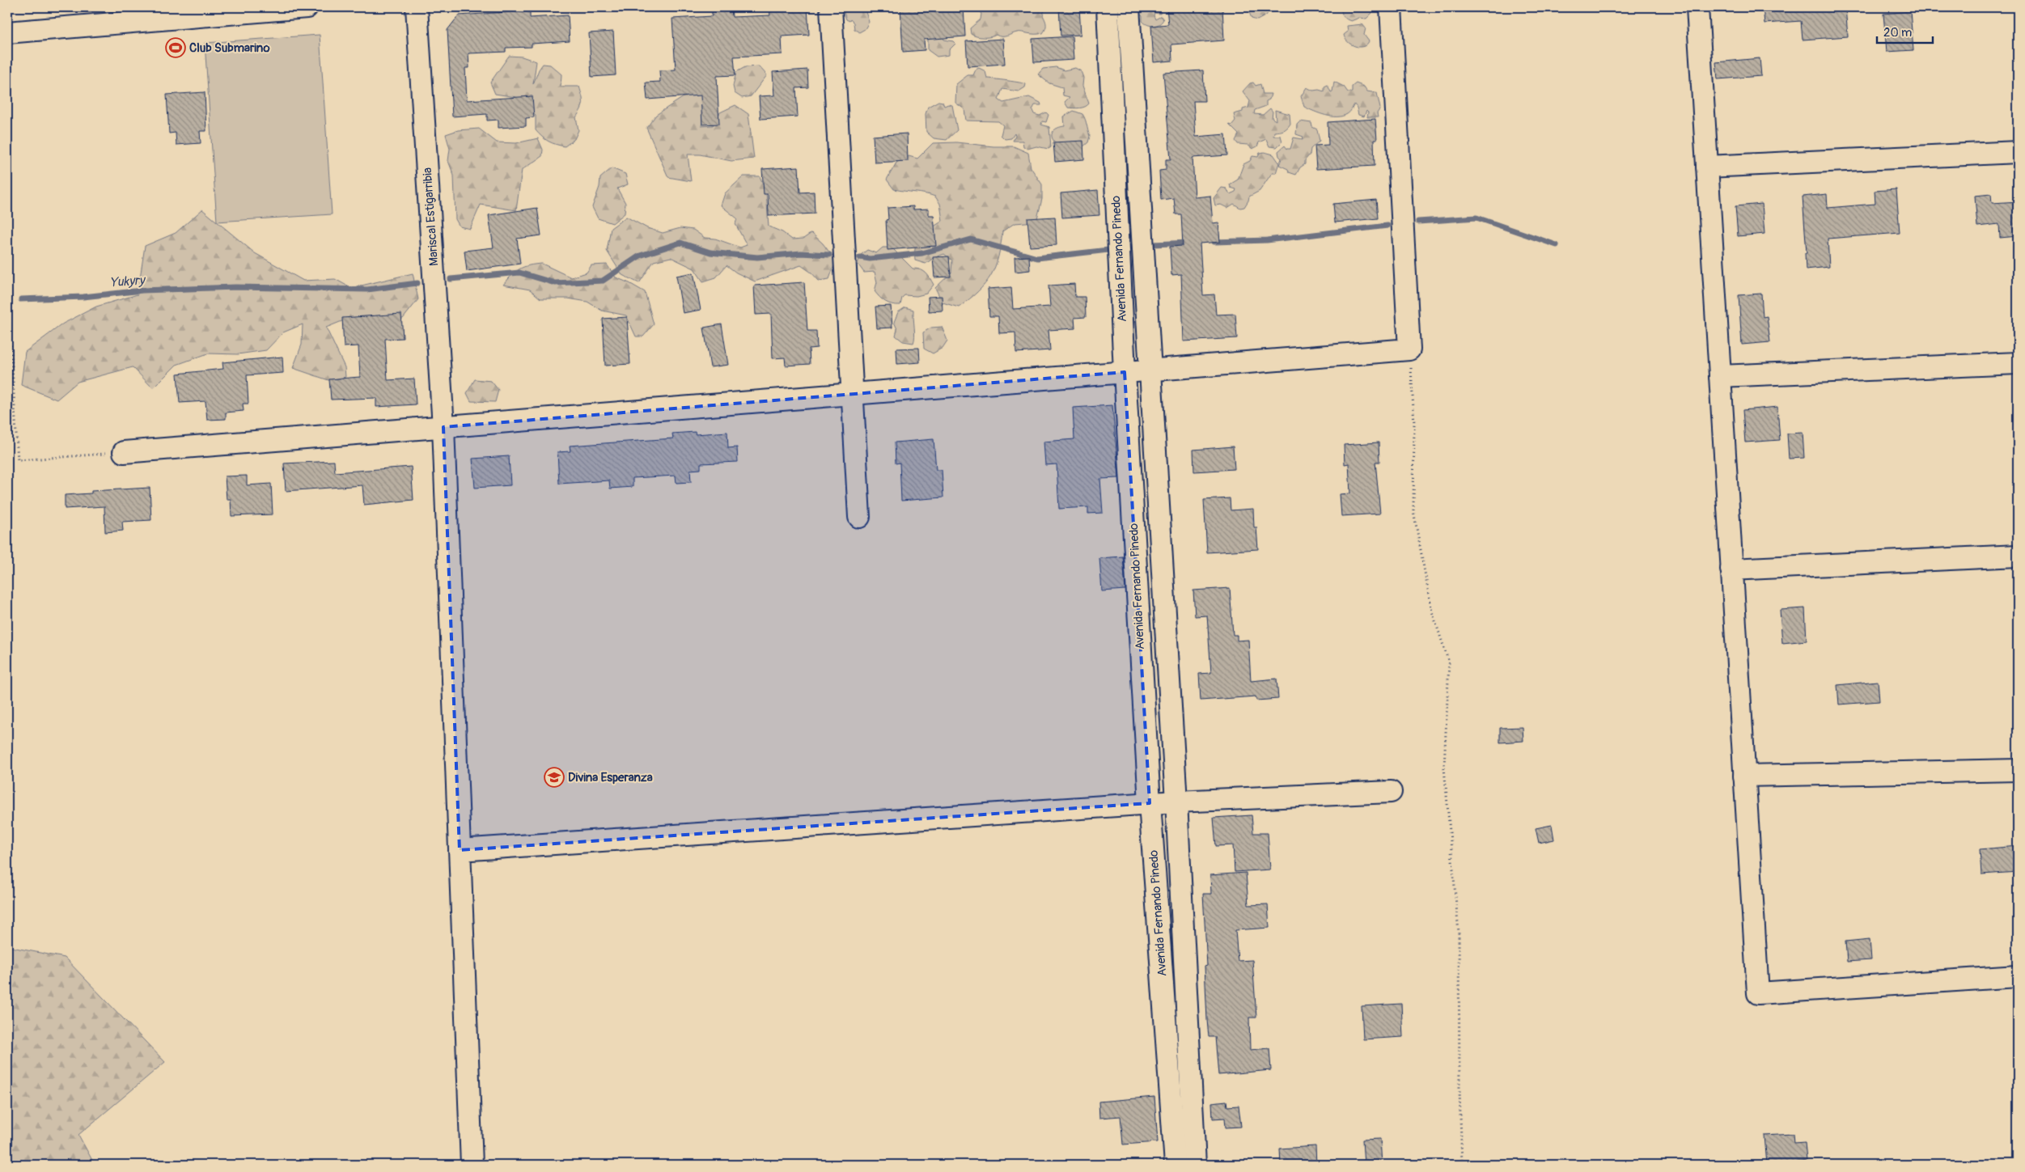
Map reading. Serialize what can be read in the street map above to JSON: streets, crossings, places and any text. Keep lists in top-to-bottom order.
{
  "streets": {
    "street": ["Mariscal Estigarribia", "Avenida Fernando Pinedo"]
  },
  "water": ["Yukyry"],
  "places": {
    "sports": ["Club Submarino"],
    "school or university": ["Divina Esperanza"]
  },
  "scale_bar": "20 m"
}
